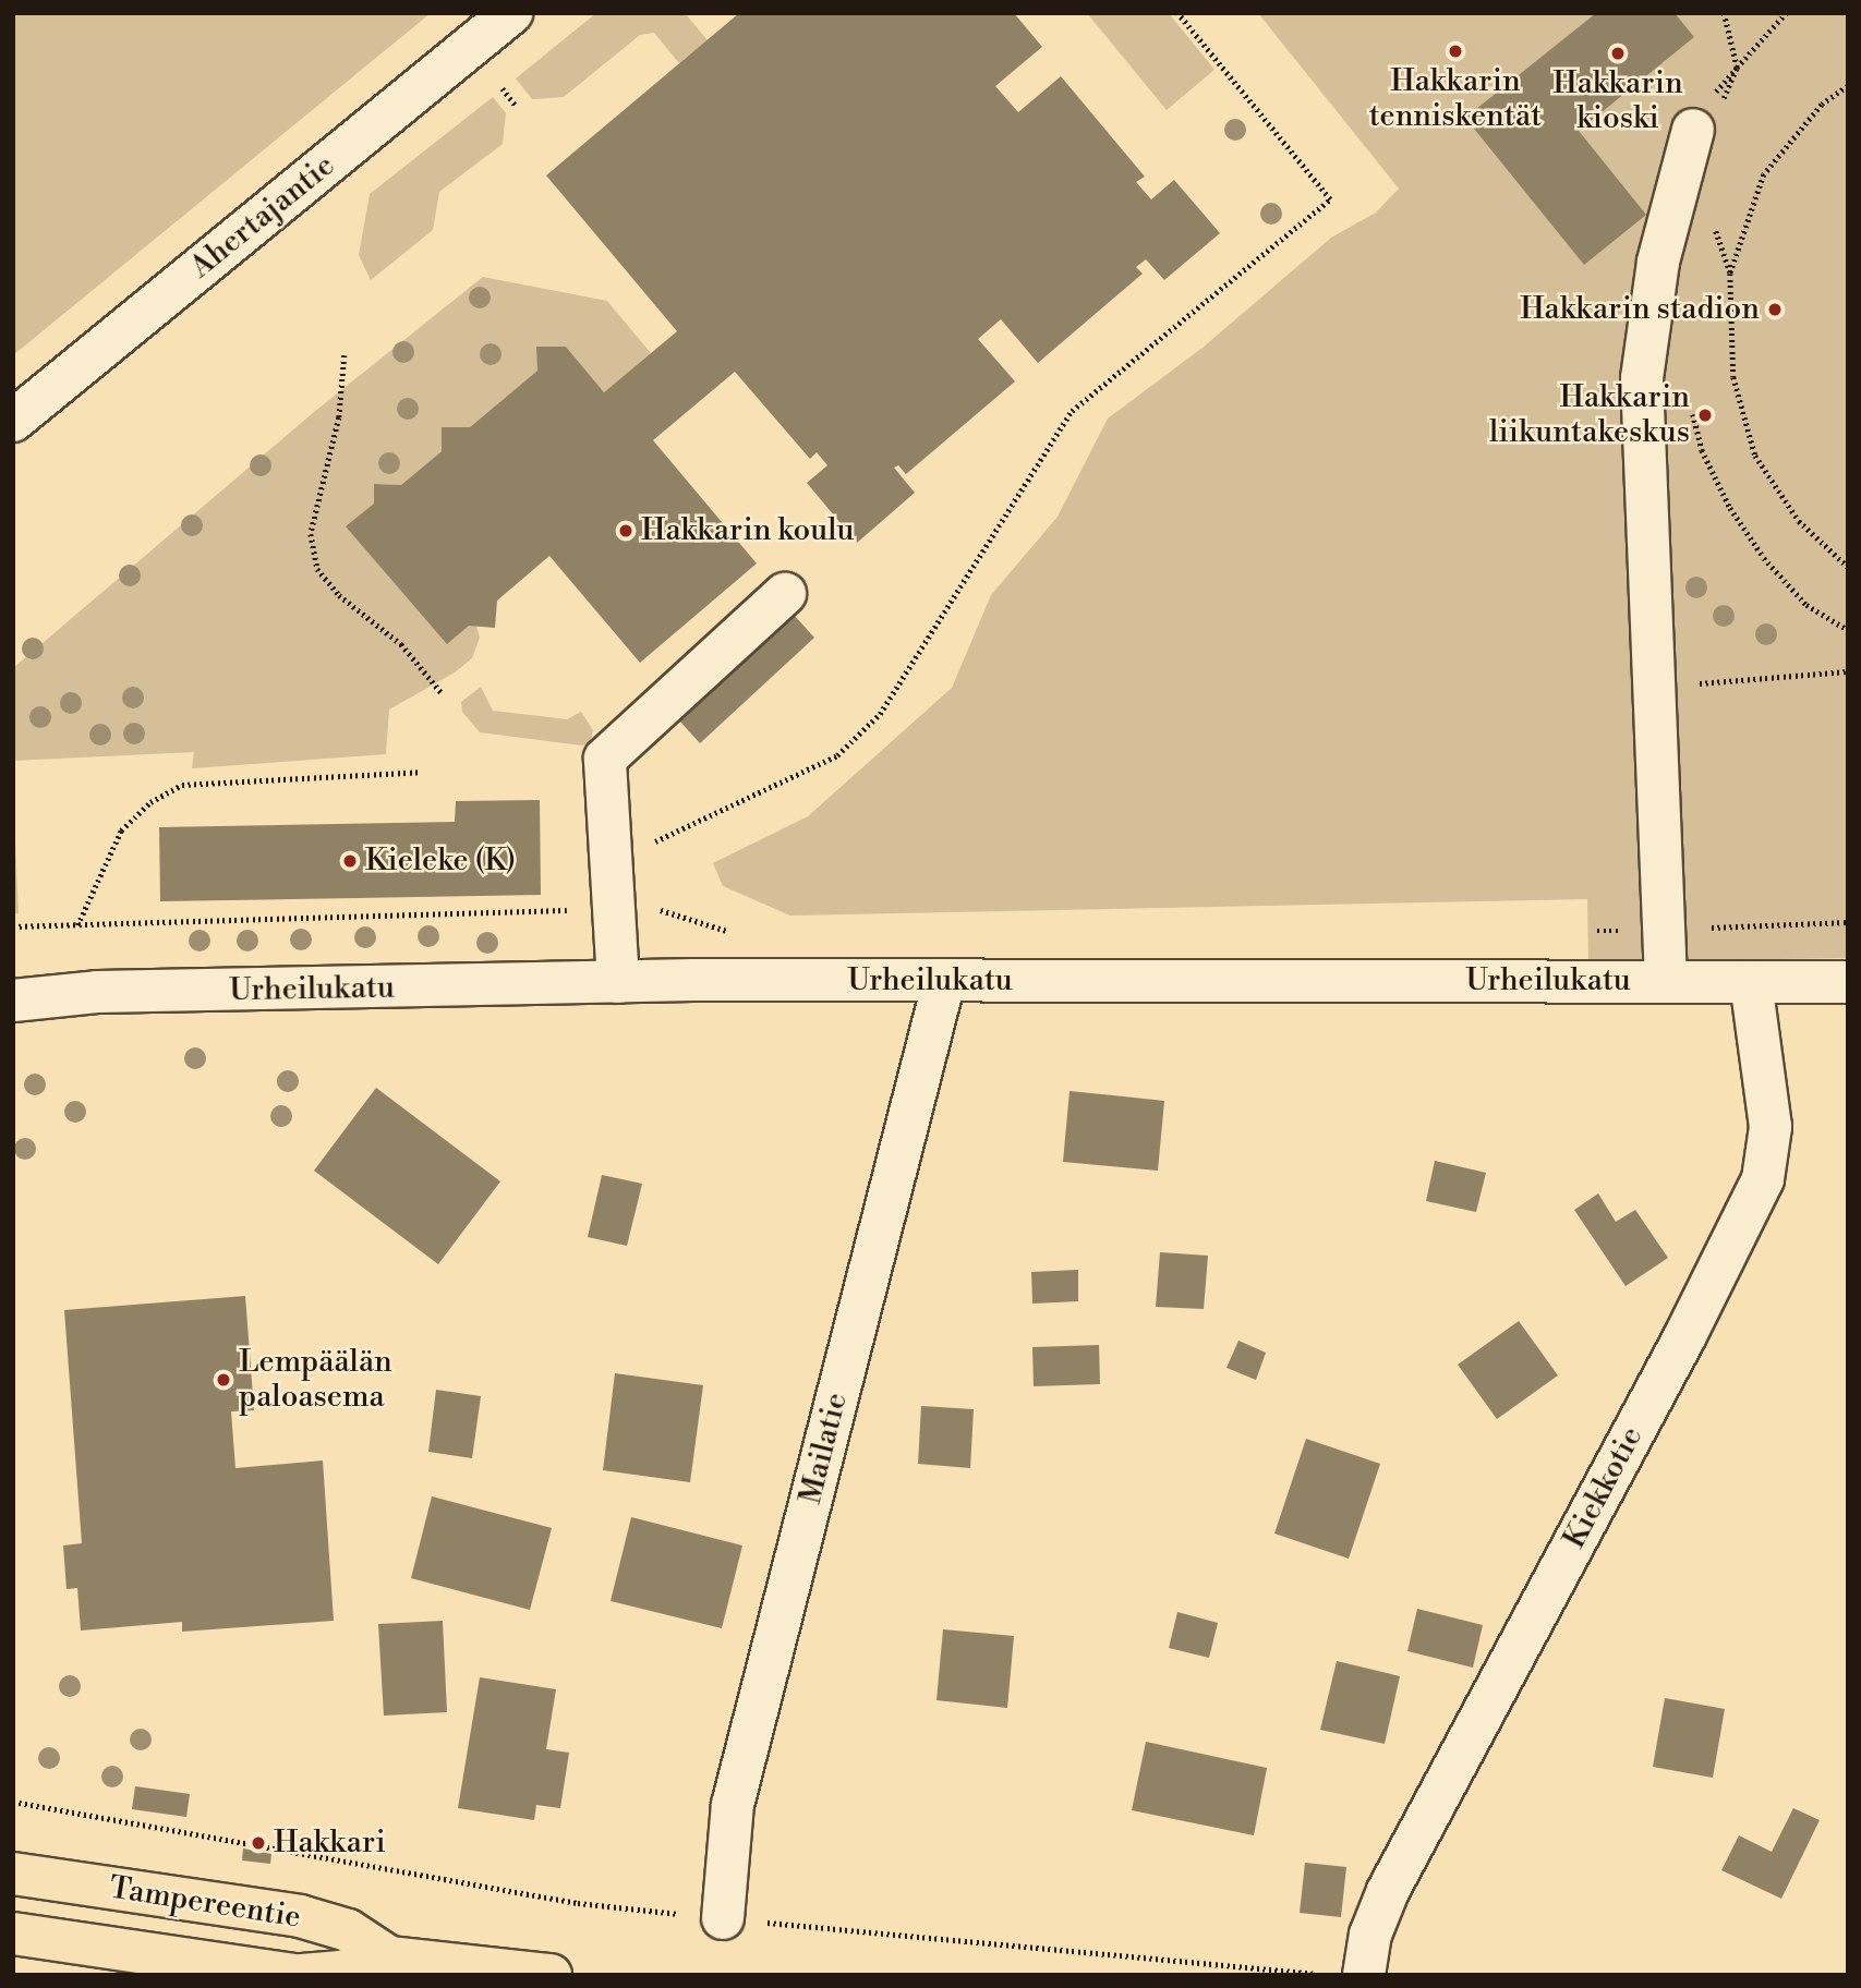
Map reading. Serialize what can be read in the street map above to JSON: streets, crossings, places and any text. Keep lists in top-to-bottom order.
{
  "streets": {
    "main road": ["Tampereentie"],
    "street": [
      "Ahertajantie",
      "Urheilukatu",
      "Mailatie",
      "Kiekkotie"
    ]
  },
  "crossings": [
    ["Urheilukatu", "Mailatie"],
    ["Urheilukatu", "Kiekkotie"]
  ],
  "places": [
    "Hakkarin tenniskentät",
    "Hakkarin kioski",
    "Hakkarin stadion",
    "Hakkarin liikuntakeskus",
    "Hakkarin koulu",
    "Kieleke (K)",
    "Lempäälän paloasema",
    "Hakkari"
  ]
}
